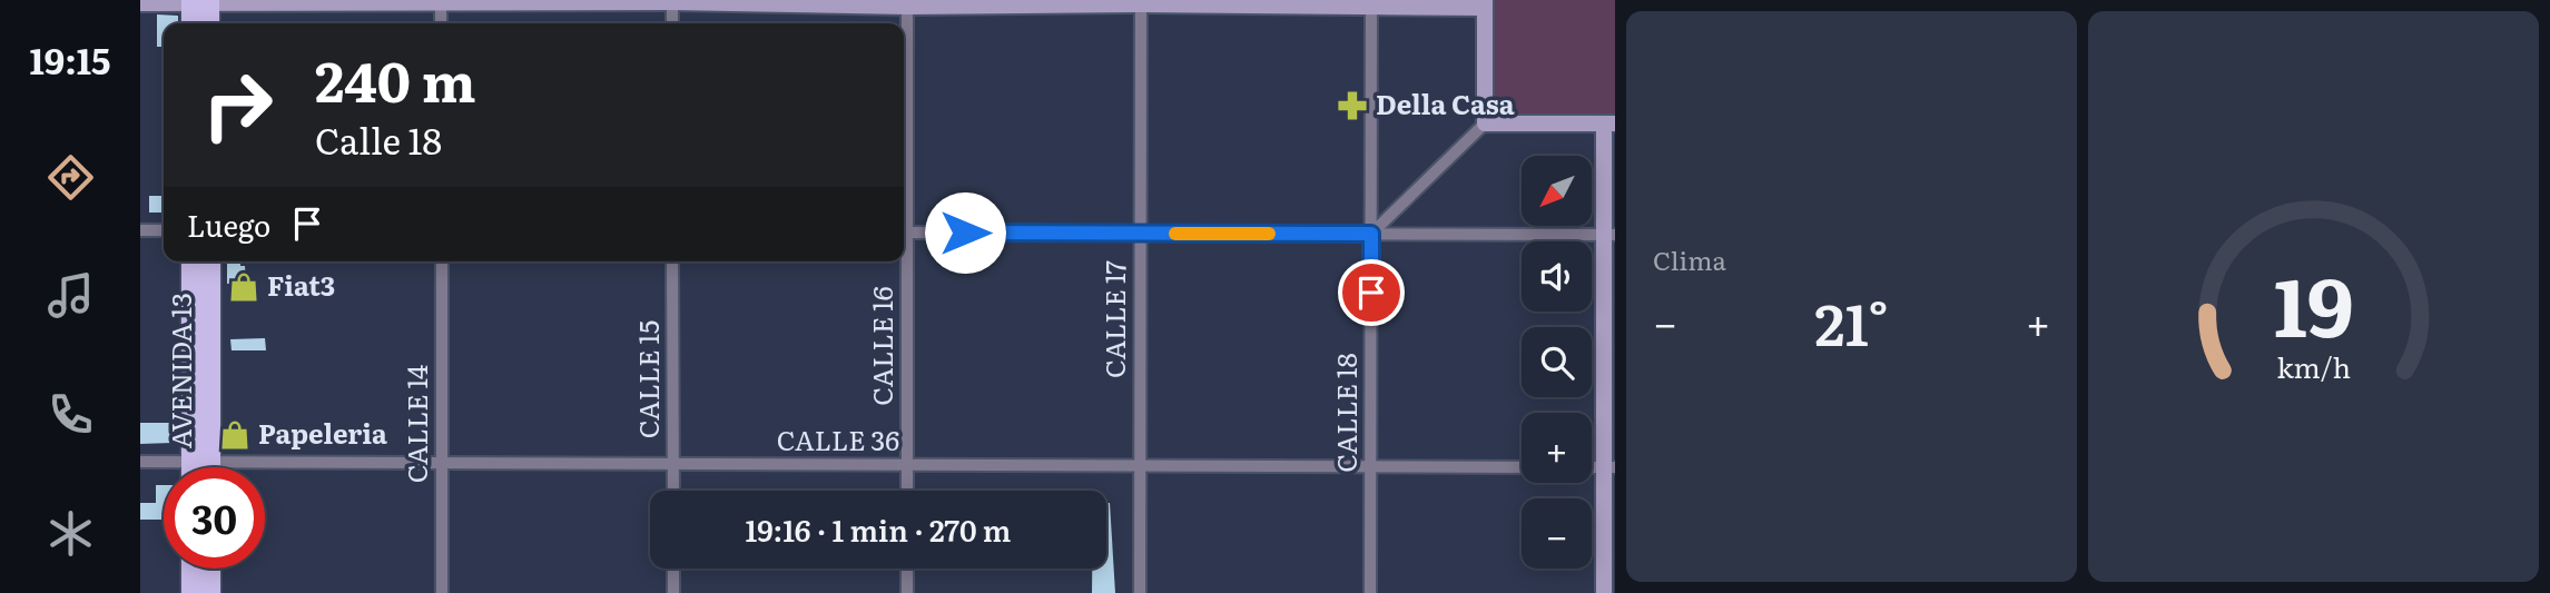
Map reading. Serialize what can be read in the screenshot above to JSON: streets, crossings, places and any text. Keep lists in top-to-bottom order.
{
  "streets": {
    "main road": ["AVENIDA 13"],
    "street": [
      "CALLE 17",
      "CALLE 16",
      "CALLE 15",
      "CALLE 18",
      "CALLE 14",
      "CALLE 36"
    ]
  },
  "crossings": [
    ["CALLE 17", "CALLE 36"],
    ["CALLE 16", "CALLE 36"],
    ["AVENIDA 13", "CALLE 36"],
    ["CALLE 15", "CALLE 36"],
    ["CALLE 18", "CALLE 36"],
    ["CALLE 14", "CALLE 36"]
  ],
  "places": {
    "pharmacy": ["Della Casa"],
    "shop": ["Fiat3", "Papeleria"]
  },
  "north": "bottom left",
  "page": {
    "tabs": "19:15",
    "tile": "Clima",
    "turn": ["240 m", "Calle 18"],
    "map_buttons": ["+", "−"],
    "then": "Luego",
    "heat": ["−", "21°", "+"],
    "limit": "30",
    "trip": "19:16 · 1 min · 270 m",
    "gauge": ["19", "km/h"]
  }
}
